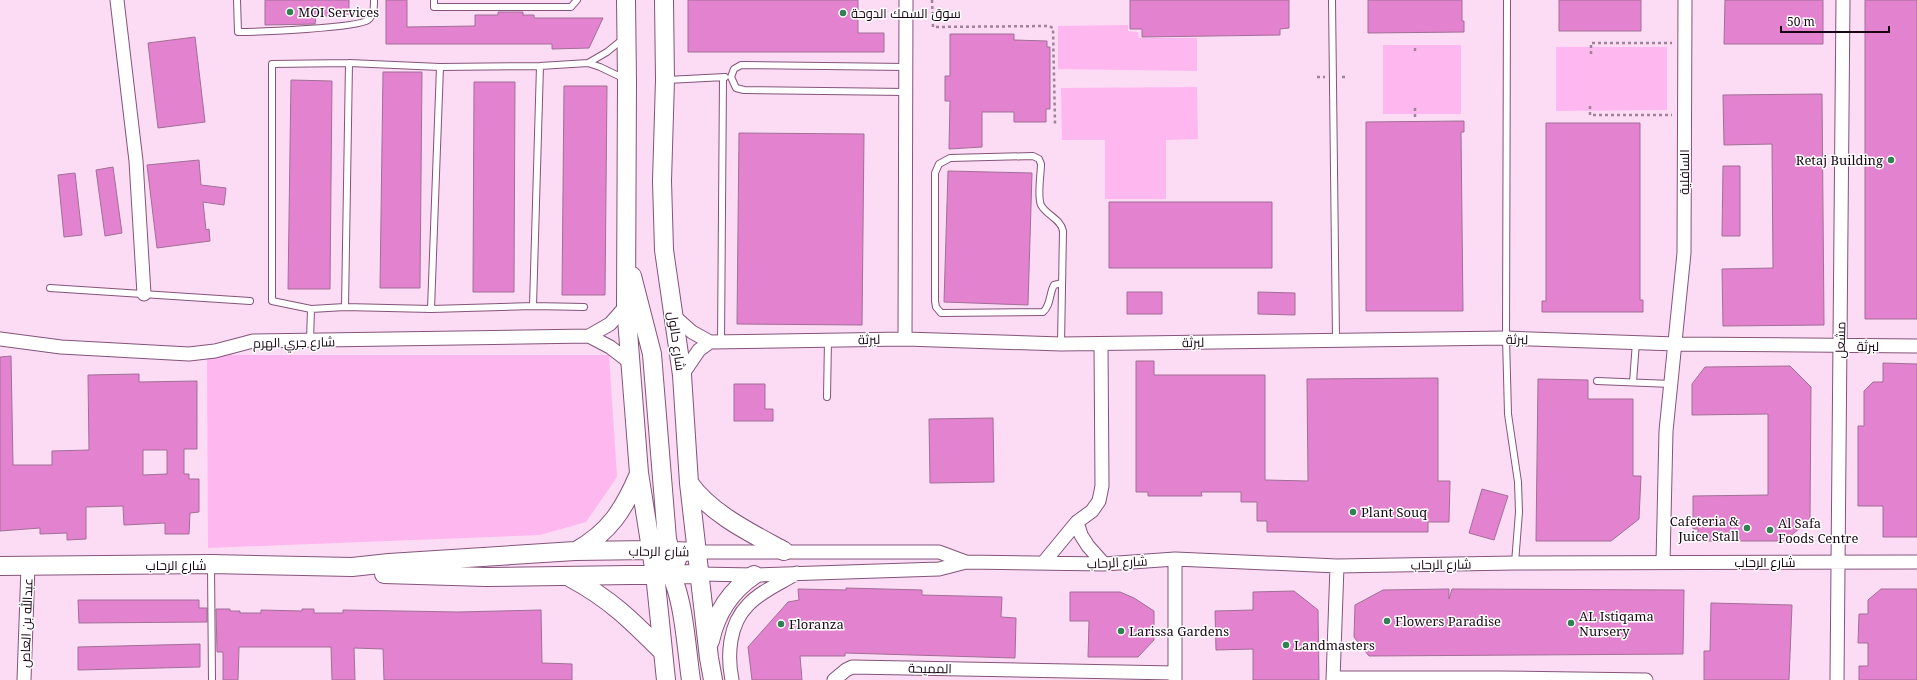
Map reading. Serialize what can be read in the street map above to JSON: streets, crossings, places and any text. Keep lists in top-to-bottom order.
{
  "streets": {
    "main road": ["شارع حالول", "شارع الرحاب"],
    "street": [
      "السافلية",
      "لبرثة",
      "مشعل",
      "شارع جري الهرم",
      "عبدالله بن العاص",
      "المميحة"
    ]
  },
  "crossings": [
    ["السافلية", "لبرثة"],
    ["لبرثة", "مشعل"],
    ["مشعل", "شارع الرحاب"],
    ["شارع حالول", "شارع الرحاب"],
    ["شارع الرحاب", "عبدالله بن العاص"]
  ],
  "places": [
    "MOI Services",
    "سوق السمك الدوحة",
    "Retaj Building",
    "Plant Souq",
    "Cafeteria & Juice Stall",
    "Al Safa Foods Centre",
    "Flowers Paradise",
    "AL Istiqama Nursery",
    "Floranza",
    "Larissa Gardens",
    "Landmasters"
  ],
  "scale_bar": "50 m"
}
